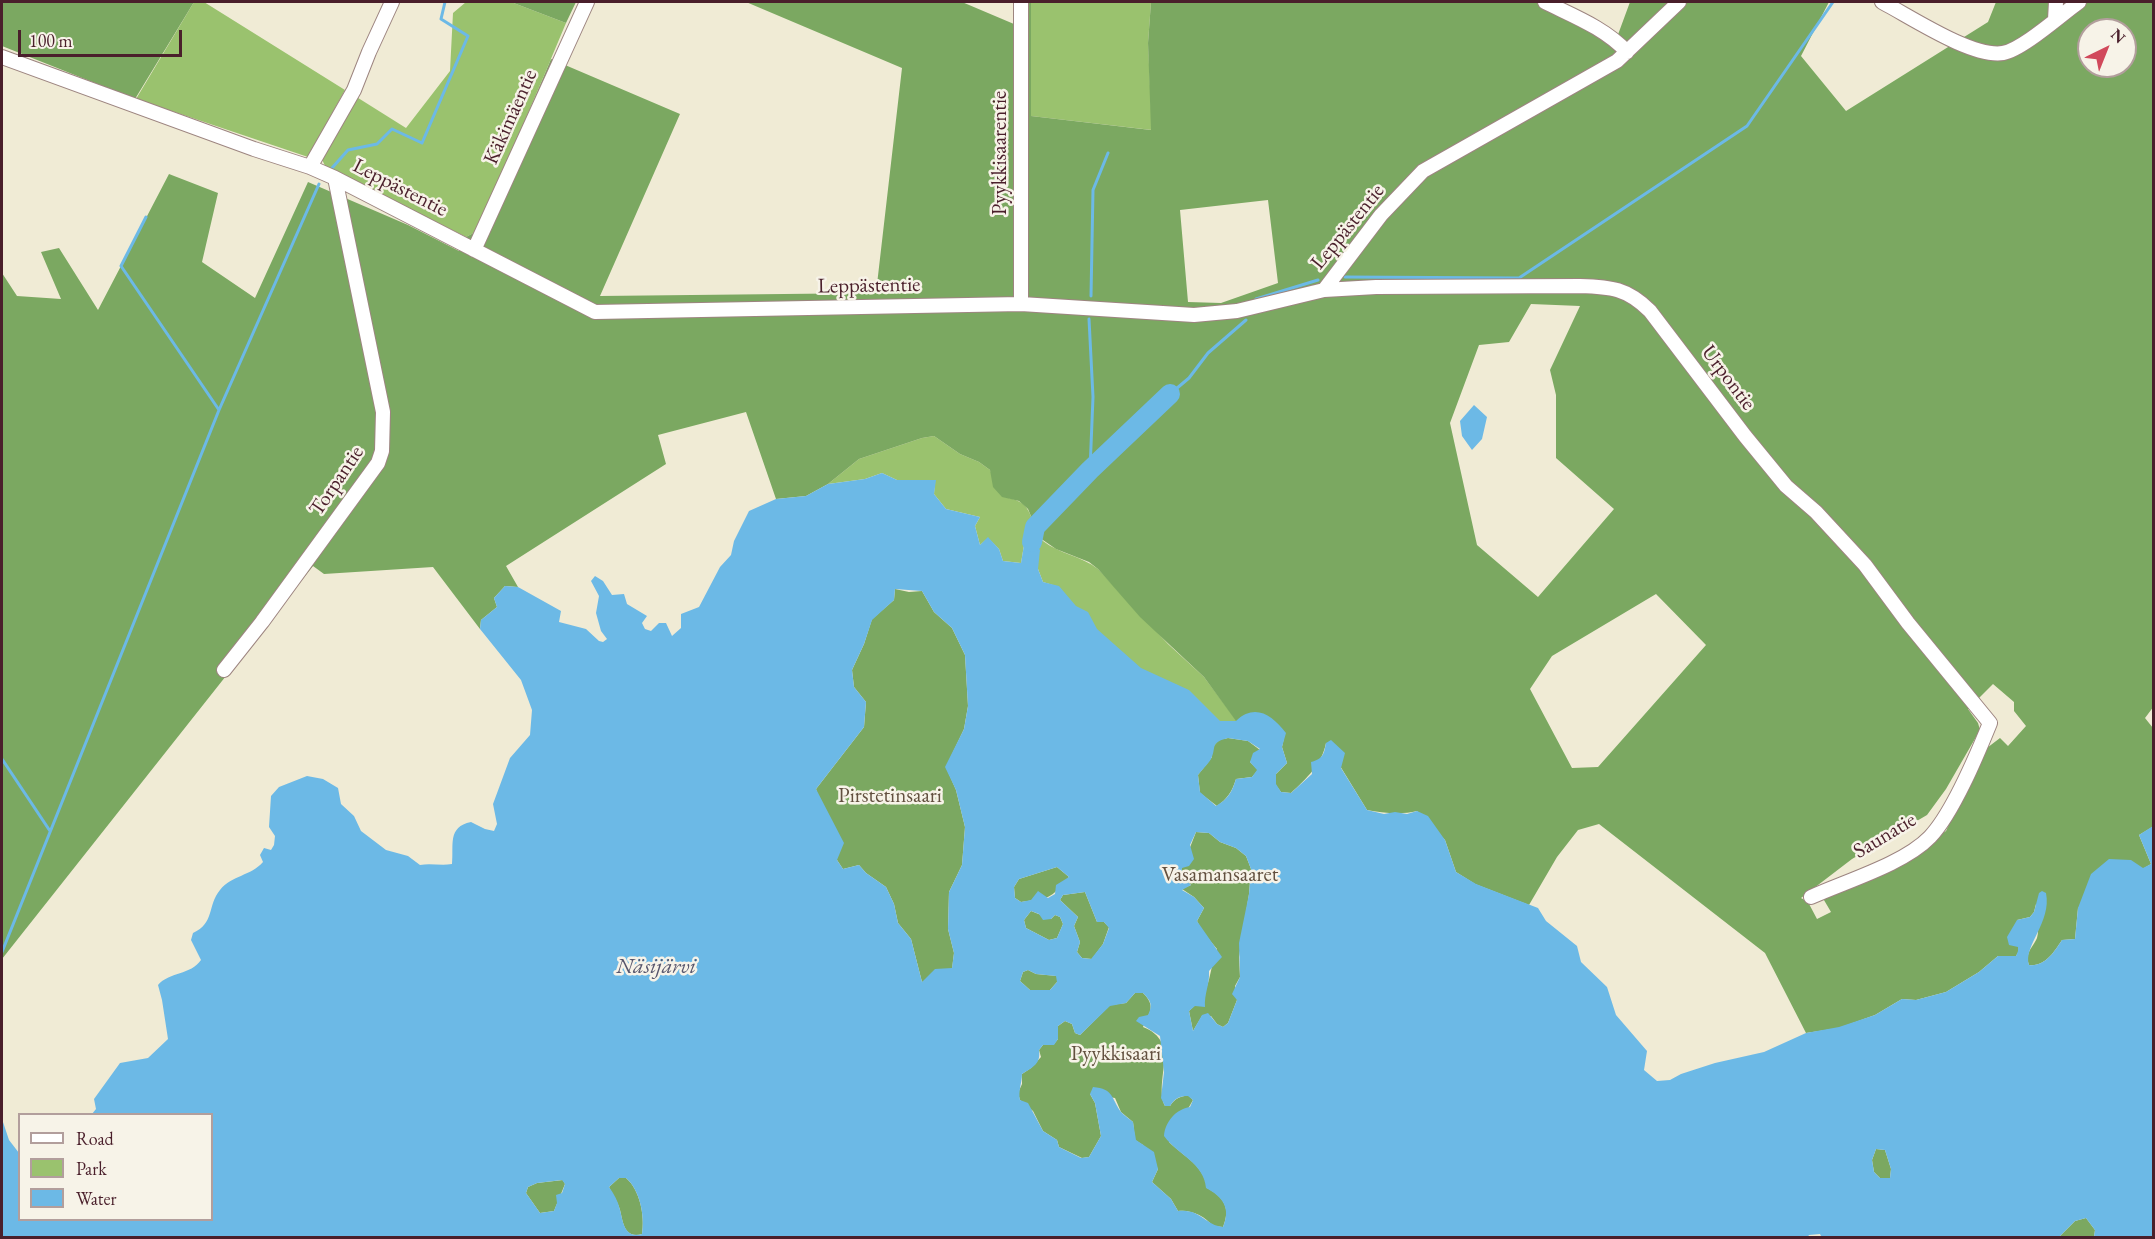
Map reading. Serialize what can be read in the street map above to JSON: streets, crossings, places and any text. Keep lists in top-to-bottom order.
{
  "streets": {
    "street": [
      "Käkimäentie",
      "Pyykkisaarentie",
      "Leppästentie",
      "Urpontie",
      "Torpantie",
      "Saunatie"
    ]
  },
  "crossings": [
    ["Käkimäentie", "Leppästentie"],
    ["Pyykkisaarentie", "Leppästentie"],
    ["Leppästentie", "Urpontie"],
    ["Leppästentie", "Torpantie"],
    ["Urpontie", "Saunatie"]
  ],
  "water": ["Näsijärvi"],
  "parks": ["Pirstetinsaari", "Vasamansaaret", "Pyykkisaari"],
  "legend": ["Road", "Park", "Water"],
  "scale_bar": "100 m",
  "north": "top right"
}
